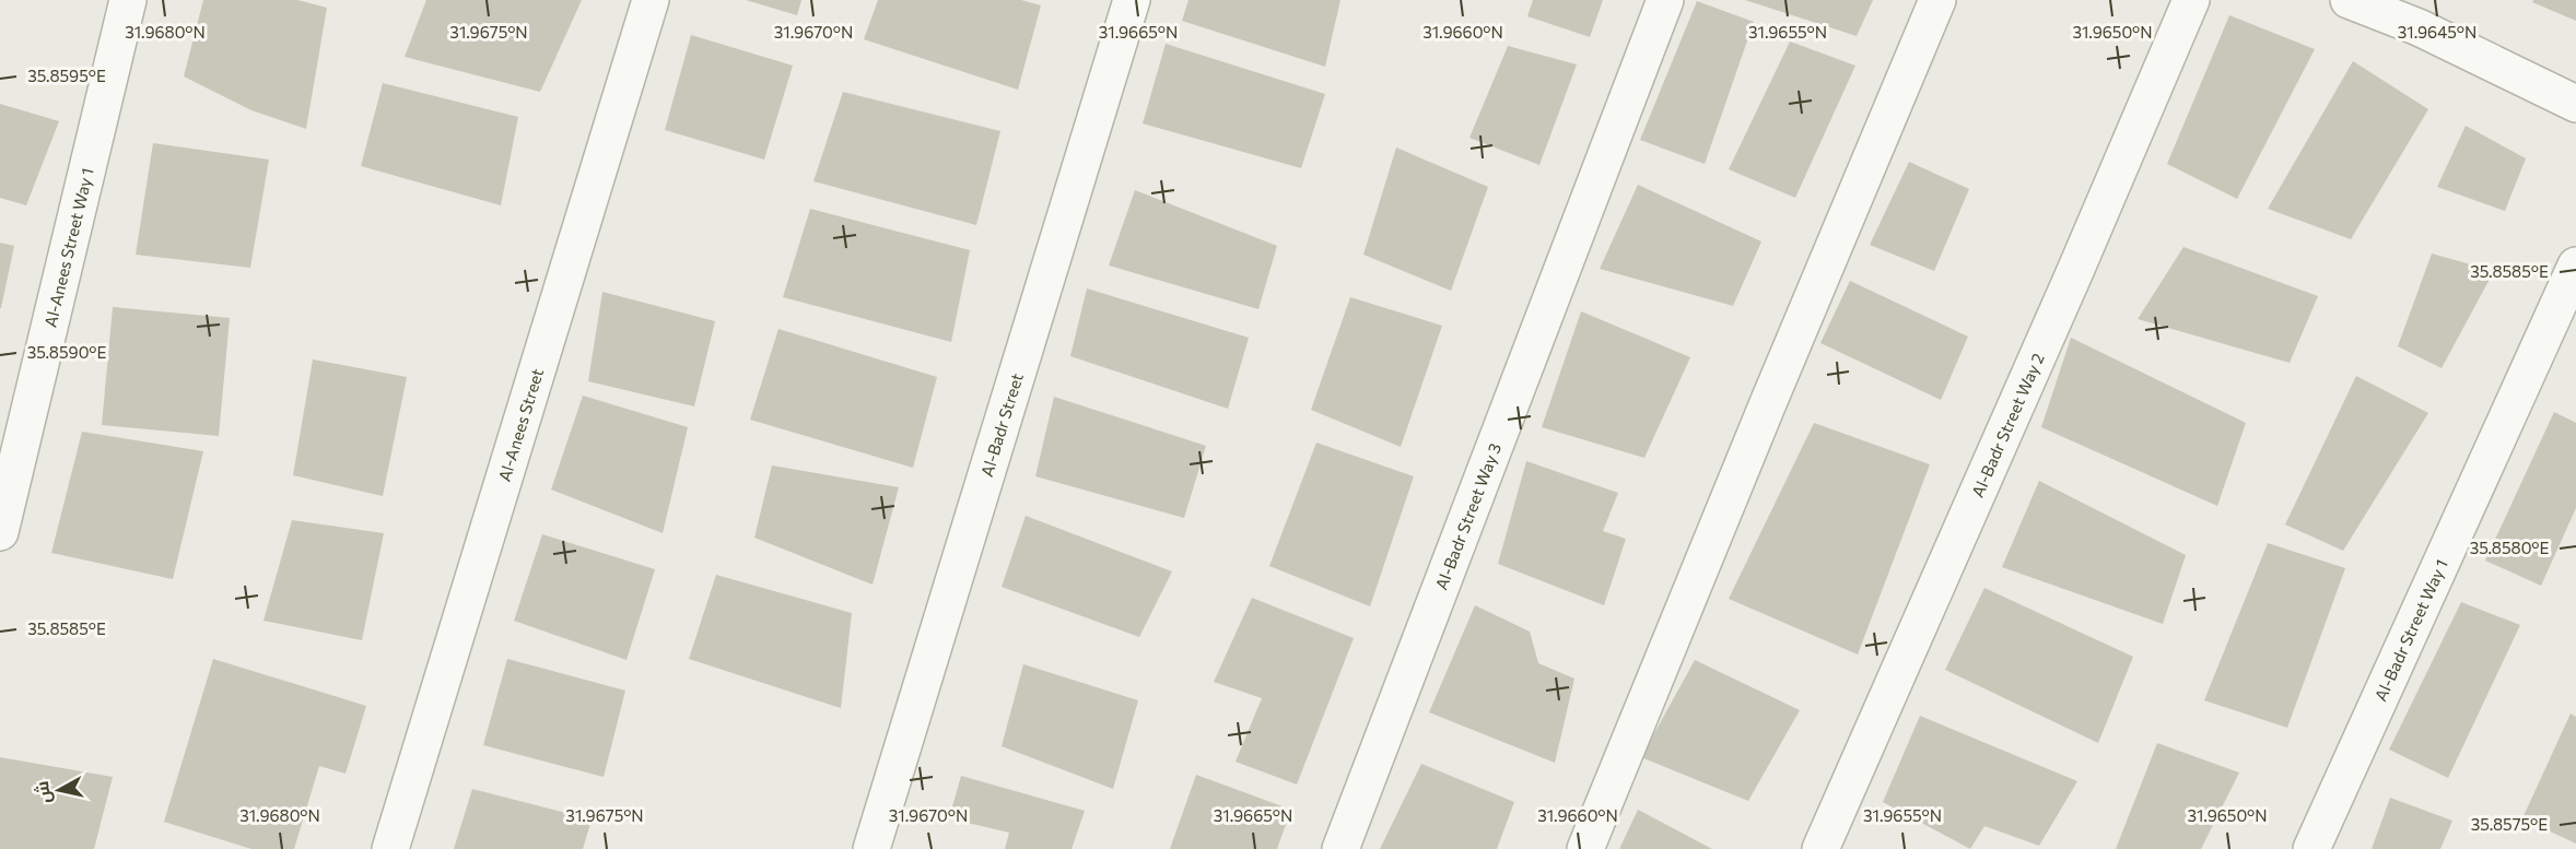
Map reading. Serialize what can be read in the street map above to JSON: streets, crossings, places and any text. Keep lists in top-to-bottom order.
{
  "streets": {
    "street": [
      "Al-Anees Street Way 1",
      "Al-Anees Street",
      "Al-Badr Street",
      "Al-Badr Street Way 2",
      "Al-Badr Street Way 3",
      "Al-Badr Street Way 1"
    ]
  },
  "north": "left",
  "coordinates": [
    "31.9680°N",
    "31.9675°N",
    "31.9670°N",
    "31.9665°N",
    "31.9660°N",
    "31.9655°N",
    "31.9650°N",
    "31.9645°N",
    "35.8595°E",
    "35.8585°E",
    "35.8590°E",
    "35.8580°E",
    "35.8575°E"
  ]
}
